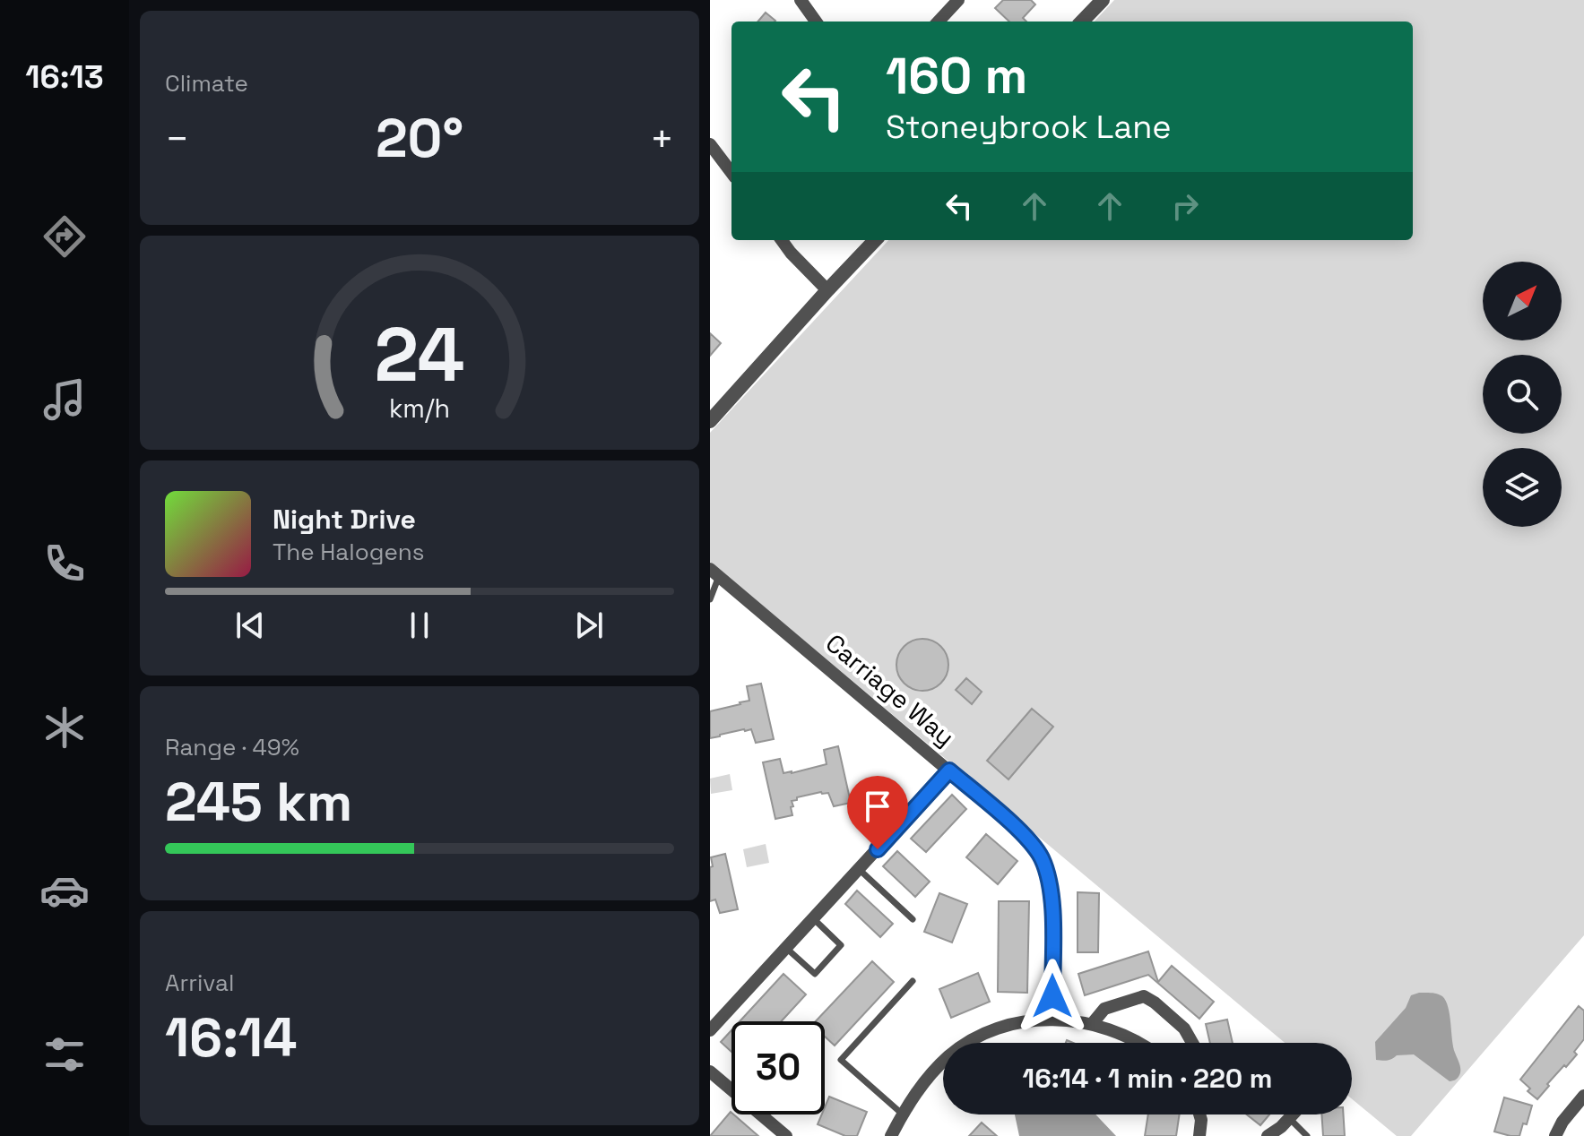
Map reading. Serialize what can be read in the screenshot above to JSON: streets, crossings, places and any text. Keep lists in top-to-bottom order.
{
  "streets": {
    "street": ["Carriage Way"]
  },
  "north": "top right",
  "page": {
    "tabs": "16:13",
    "tile": [
      "Climate",
      ["Range · 49%", "245 km"],
      ["Arrival", "16:14"]
    ],
    "turn": ["160 m", "Stoneybrook Lane"],
    "heat": ["−", "20°", "+"],
    "song": ["Night Drive", "The Halogens"],
    "limit": "30",
    "trip": "16:14 · 1 min · 220 m",
    "gauge": ["24", "km/h"]
  }
}
